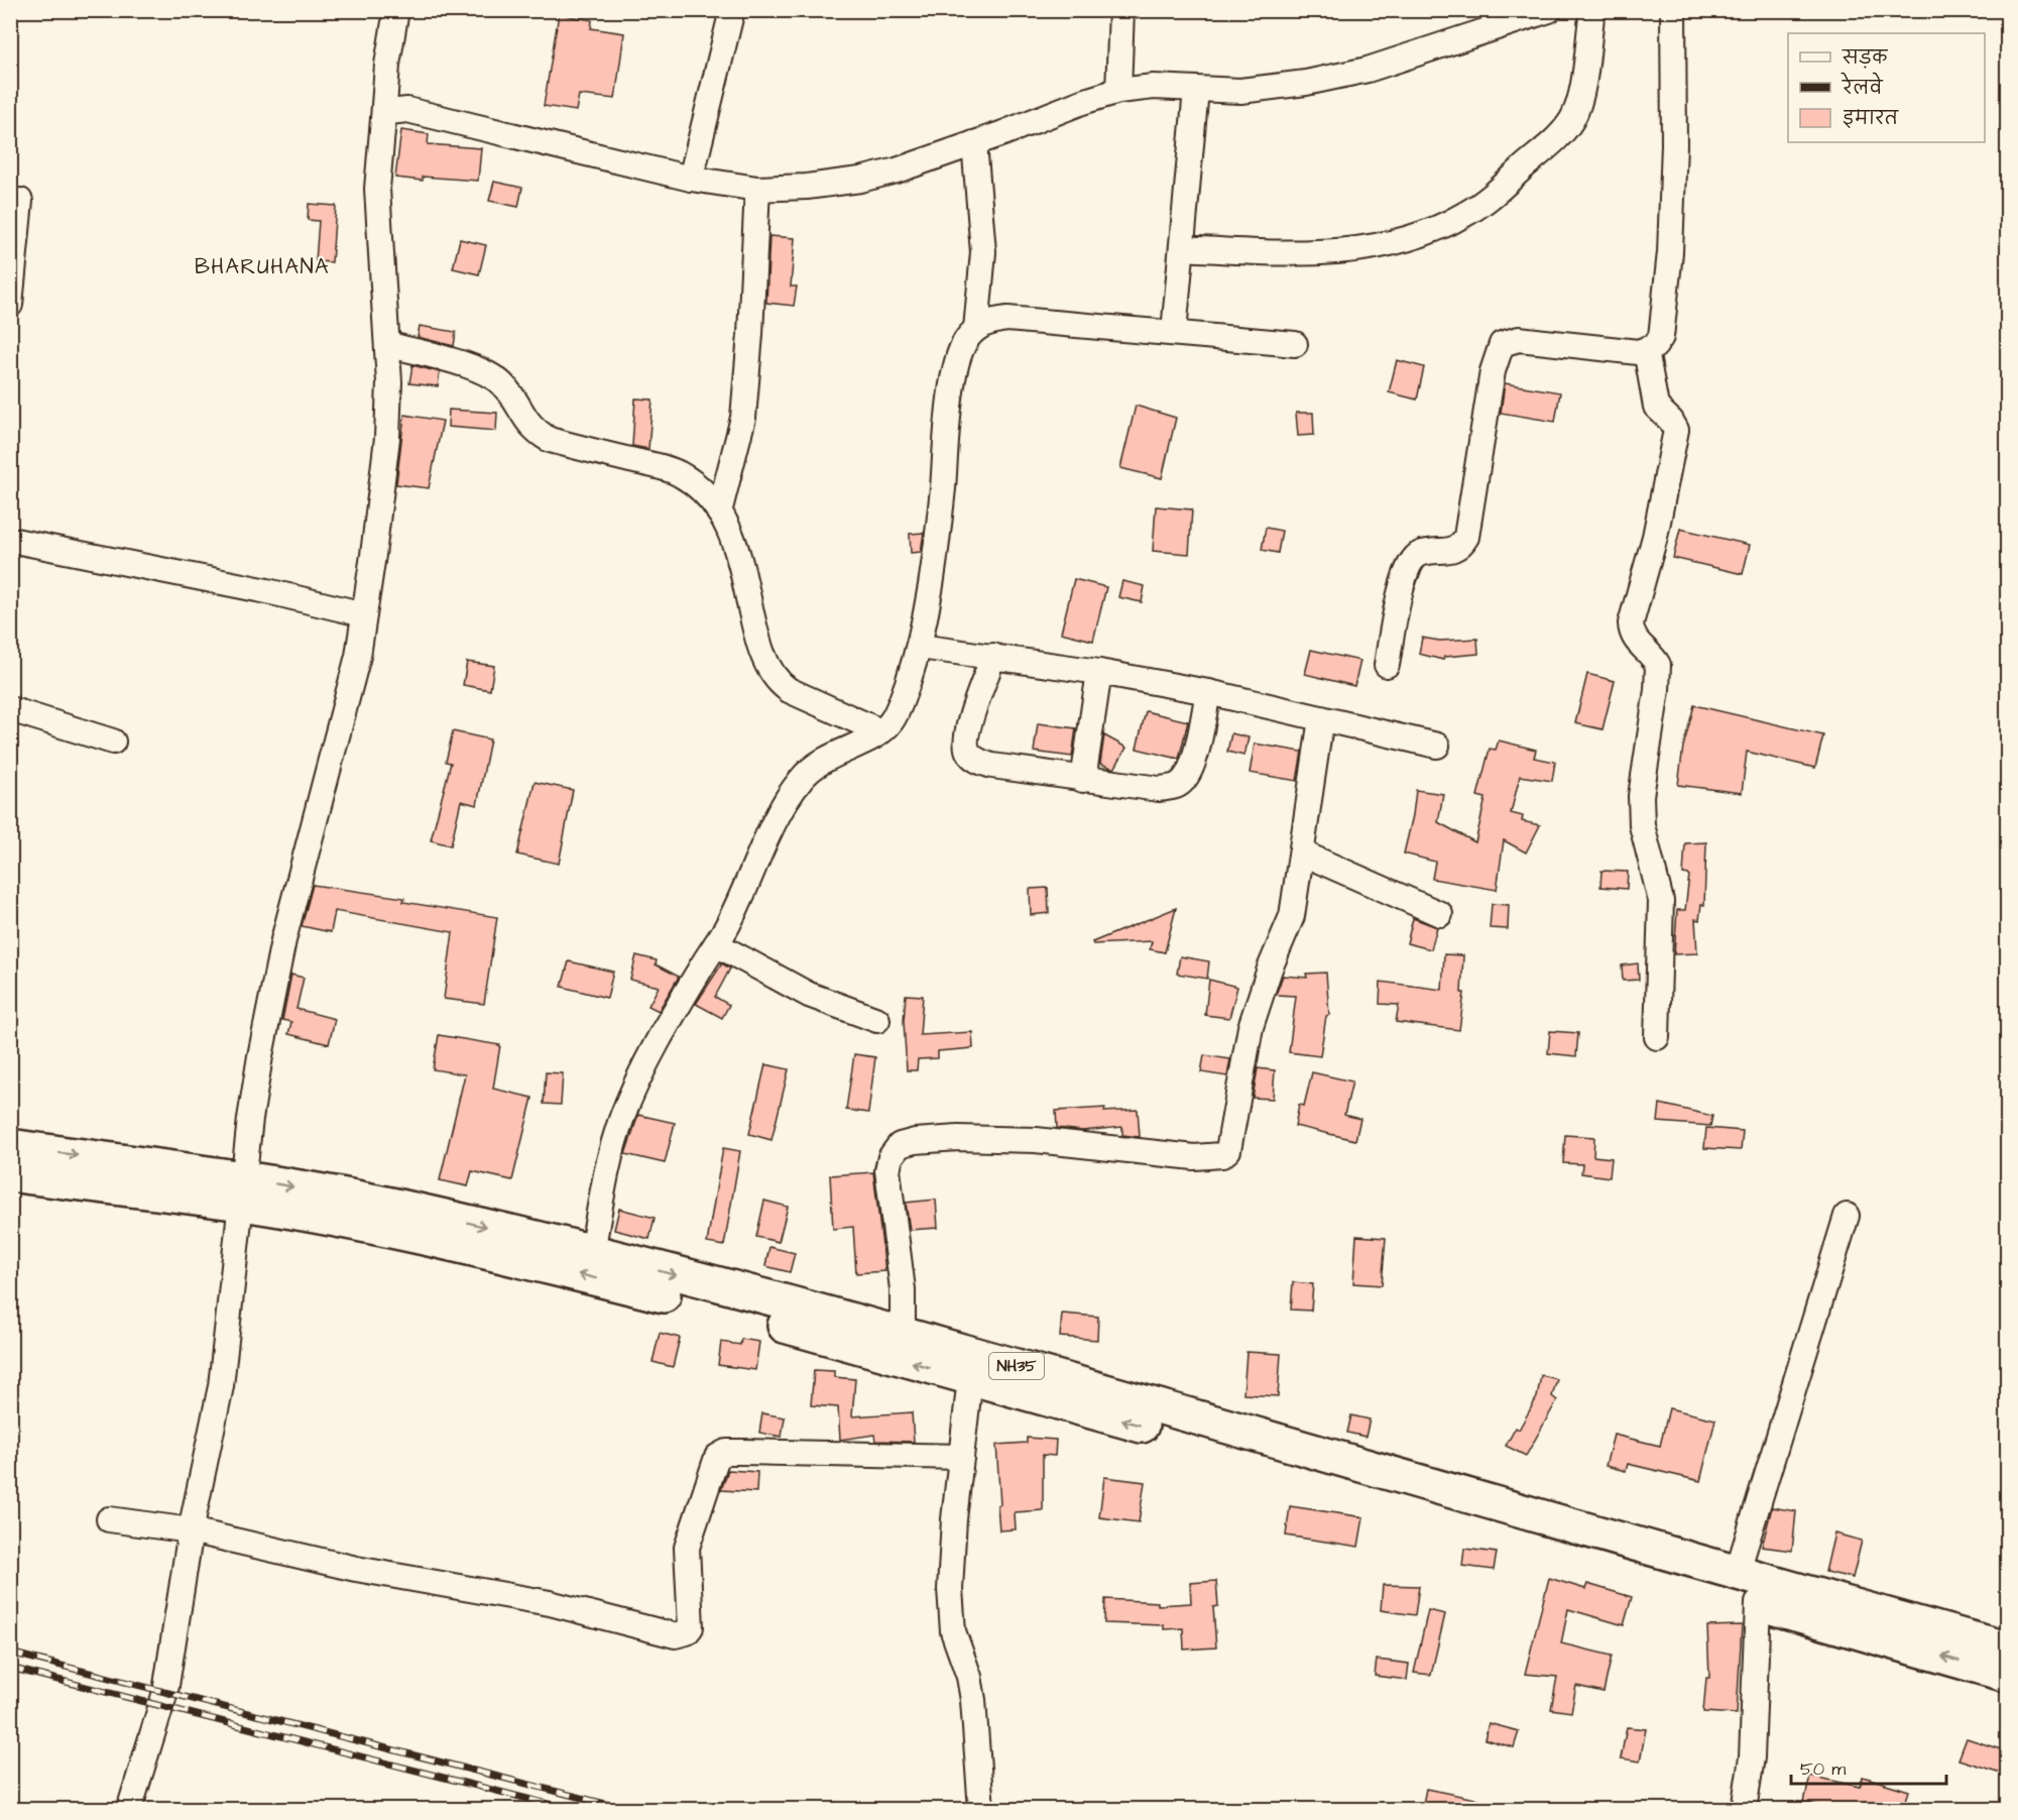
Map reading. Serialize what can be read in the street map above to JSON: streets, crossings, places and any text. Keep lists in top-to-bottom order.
{
  "streets": {
    "highway": ["NH35"]
  },
  "districts": ["BHARUHANA"],
  "legend": ["सड़क", "रेलवे", "इमारत"],
  "scale_bar": "50 m"
}
